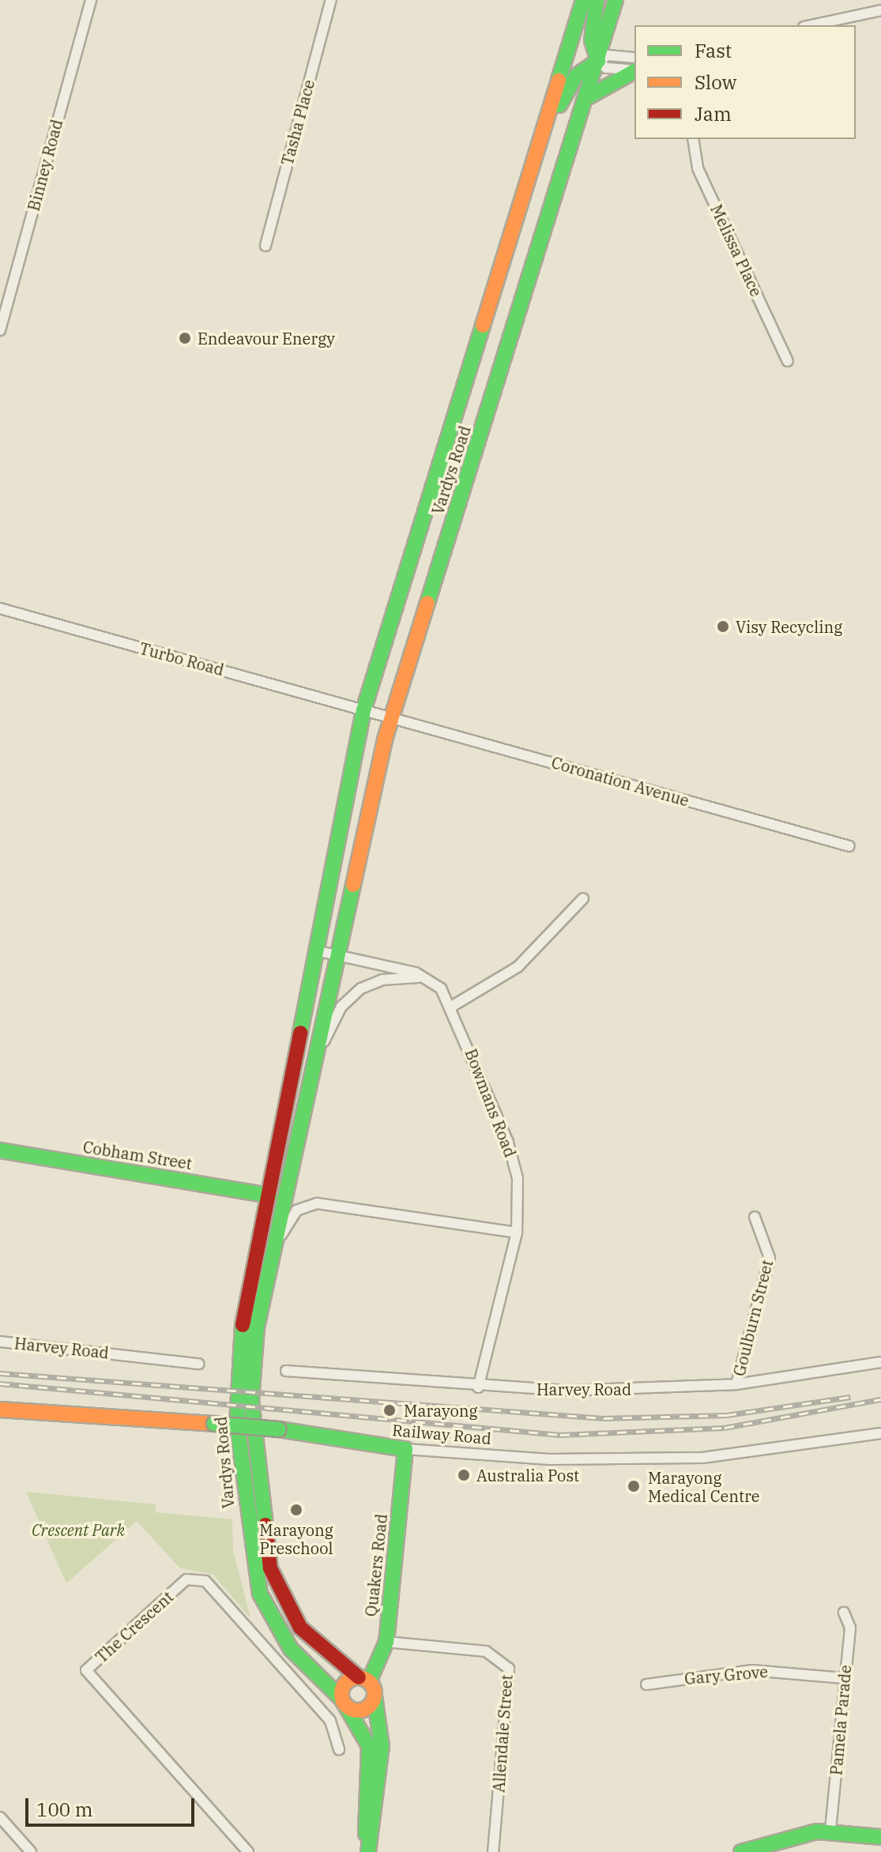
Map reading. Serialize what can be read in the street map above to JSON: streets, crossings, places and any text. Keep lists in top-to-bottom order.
{
  "streets": {
    "main road": [
      "Vardys Road",
      "Cobham Street",
      "Railway Road",
      "Quakers Road"
    ],
    "street": [
      "Tasha Place",
      "Binney Road",
      "Melissa Place",
      "Turbo Road",
      "Coronation Avenue",
      "Bowmans Road",
      "Goulburn Street",
      "Harvey Road",
      "The Crescent",
      "Gary Grove",
      "Pamela Parade",
      "Allendale Street"
    ]
  },
  "crossings": [
    ["Vardys Road", "Turbo Road"],
    ["Vardys Road", "Coronation Avenue"],
    ["Vardys Road", "Cobham Street"],
    ["Vardys Road", "Quakers Road"],
    ["Turbo Road", "Coronation Avenue"],
    ["Bowmans Road", "Harvey Road"],
    ["Goulburn Street", "Harvey Road"],
    ["Railway Road", "Quakers Road"],
    ["Quakers Road", "Allendale Street"],
    ["Gary Grove", "Pamela Parade"]
  ],
  "parks": ["Crescent Park"],
  "places": [
    "Endeavour Energy",
    "Visy Recycling",
    "Marayong",
    "Australia Post",
    "Marayong Medical Centre",
    "Marayong Preschool"
  ],
  "legend": ["Fast", "Slow", "Jam"],
  "scale_bar": "100 m"
}
